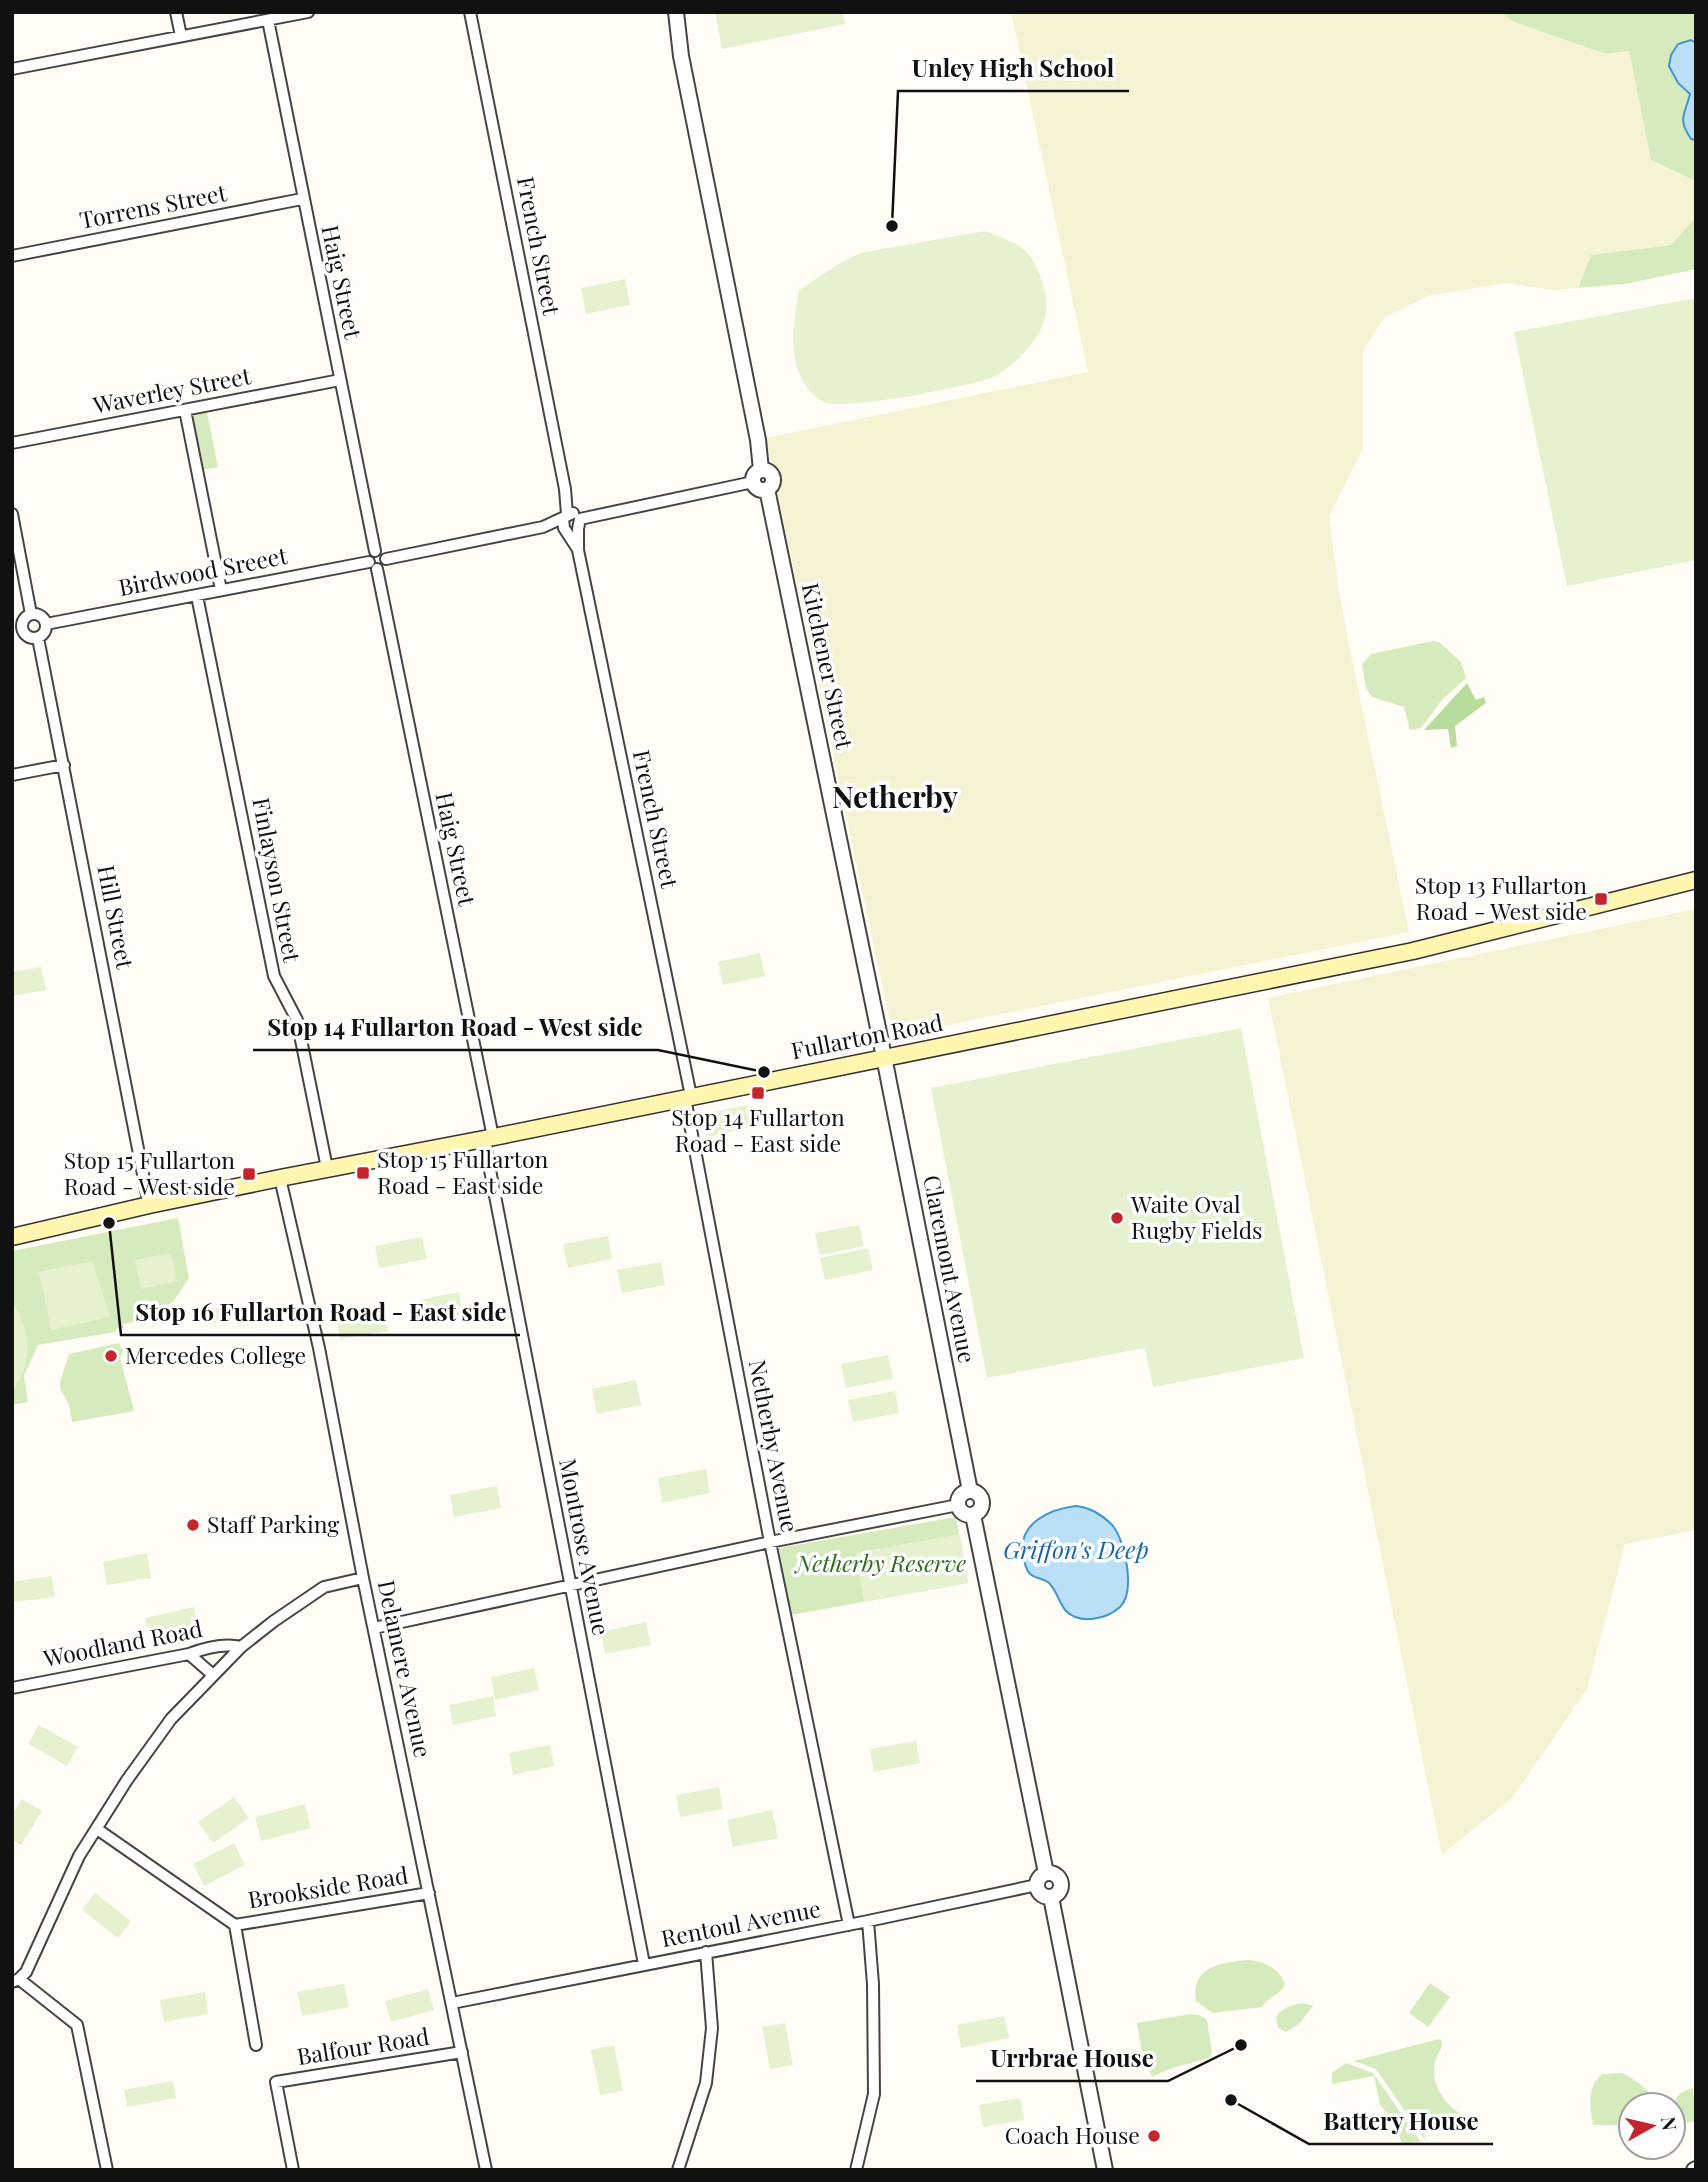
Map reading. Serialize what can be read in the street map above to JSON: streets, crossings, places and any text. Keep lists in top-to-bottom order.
{
  "streets": {
    "main road": ["Fullarton Road"],
    "street": [
      "Torrens Street",
      "French Street",
      "Haig Street",
      "Waverley Street",
      "Birdwood Sreeet",
      "Kitchener Street",
      "Finlayson Street",
      "Hill Street",
      "Claremont Avenue",
      "Netherby Avenue",
      "Montrose Avenue",
      "Woodland Road",
      "Delamere Avenue",
      "Brookside Road",
      "Rentoul Avenue",
      "Balfour Road"
    ]
  },
  "crossings": [
    ["Torrens Street", "Haig Street"],
    ["French Street", "Fullarton Road"],
    ["French Street", "Netherby Avenue"],
    ["Haig Street", "Waverley Street"],
    ["Haig Street", "Birdwood Sreeet"],
    ["Haig Street", "Fullarton Road"],
    ["Haig Street", "Montrose Avenue"],
    ["Birdwood Sreeet", "Finlayson Street"],
    ["Birdwood Sreeet", "Hill Street"],
    ["Kitchener Street", "Fullarton Road"],
    ["Kitchener Street", "Claremont Avenue"],
    ["Finlayson Street", "Fullarton Road"],
    ["Hill Street", "Fullarton Road"],
    ["Fullarton Road", "Claremont Avenue"],
    ["Fullarton Road", "Netherby Avenue"],
    ["Fullarton Road", "Montrose Avenue"],
    ["Fullarton Road", "Delamere Avenue"],
    ["Netherby Avenue", "Rentoul Avenue"],
    ["Montrose Avenue", "Rentoul Avenue"],
    ["Delamere Avenue", "Brookside Road"],
    ["Delamere Avenue", "Rentoul Avenue"],
    ["Delamere Avenue", "Balfour Road"]
  ],
  "districts": ["Netherby"],
  "water": ["Griffon's Deep"],
  "parks": ["Netherby Reserve"],
  "places": {
    "other": [
      "Unley High School",
      "Stop 14 Fullarton Road - West side",
      "Waite Oval Rugby Fields",
      "Stop 16 Fullarton Road - East side",
      "Mercedes College",
      "Staff Parking",
      "Urrbrae House",
      "Battery House",
      "Coach House"
    ],
    "transit": [
      "Stop 13 Fullarton Road - West side",
      "Stop 14 Fullarton Road - East side",
      "Stop 15 Fullarton Road - East side",
      "Stop 15 Fullarton Road - West side"
    ]
  },
  "north": "right"
}
